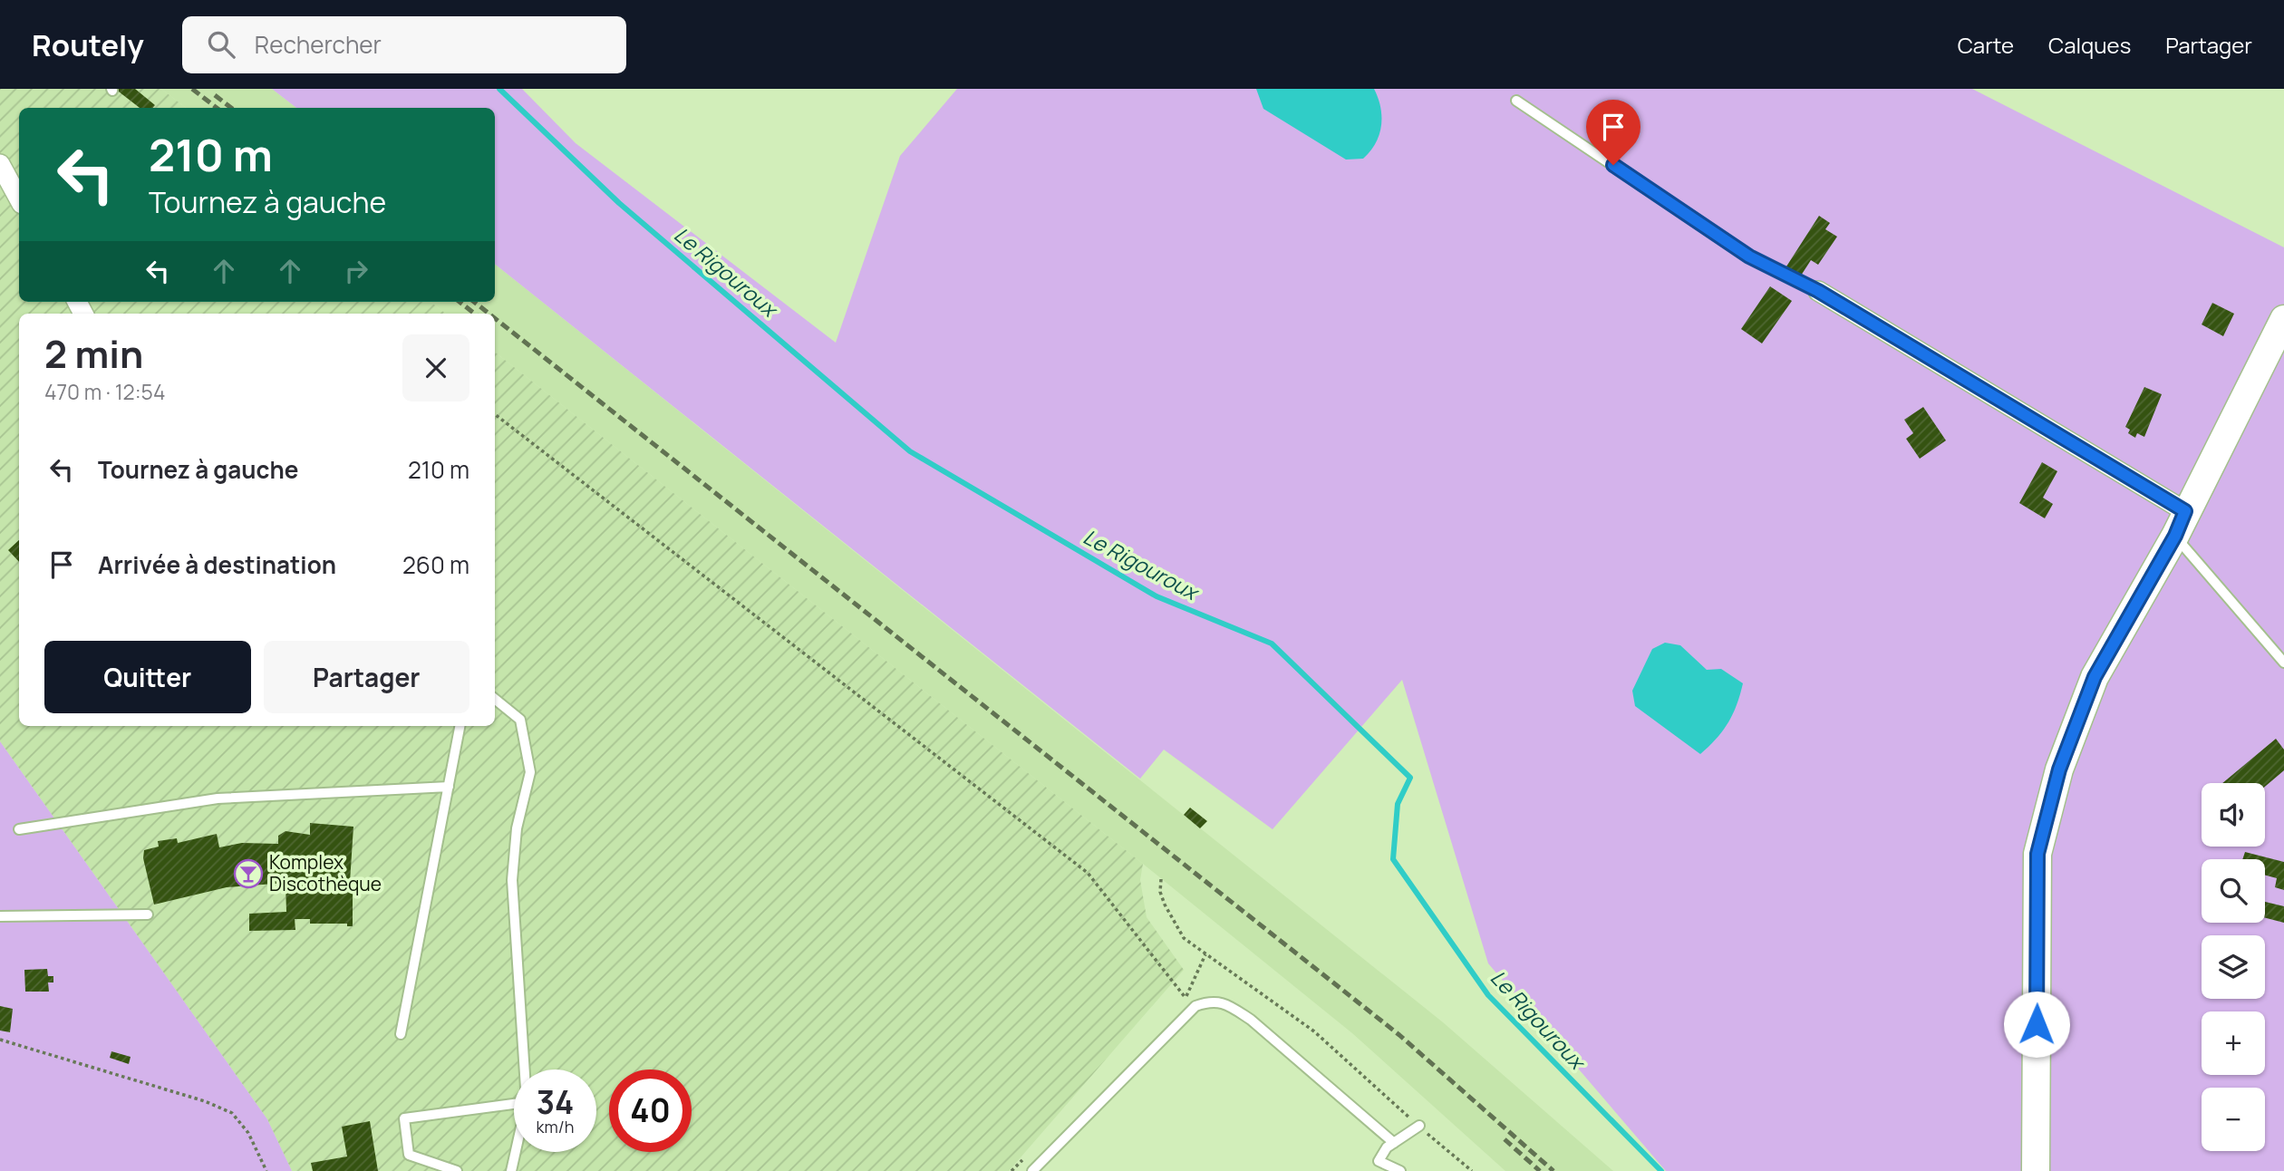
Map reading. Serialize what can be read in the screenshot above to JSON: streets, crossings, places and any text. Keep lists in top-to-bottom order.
{
  "water": ["Le Rigouroux"],
  "places": {
    "bar": ["Komplex Discothèque"]
  },
  "page": {
    "header": "Routely",
    "search": "Rechercher",
    "nav": ["Carte", "Calques", "Partager"],
    "turn": ["210 m", "Tournez à gauche"],
    "heading": ["2 min", "470 m · 12:54"],
    "list": [
      {
        "name": "Tournez à gauche",
        "value": "210 m"
      },
      {
        "name": "Arrivée à destination",
        "value": "260 m"
      }
    ],
    "buttons": ["Quitter", "Partager"],
    "map_buttons": ["+", "−"],
    "speed": "34 km/h",
    "limit": "40"
  }
}
